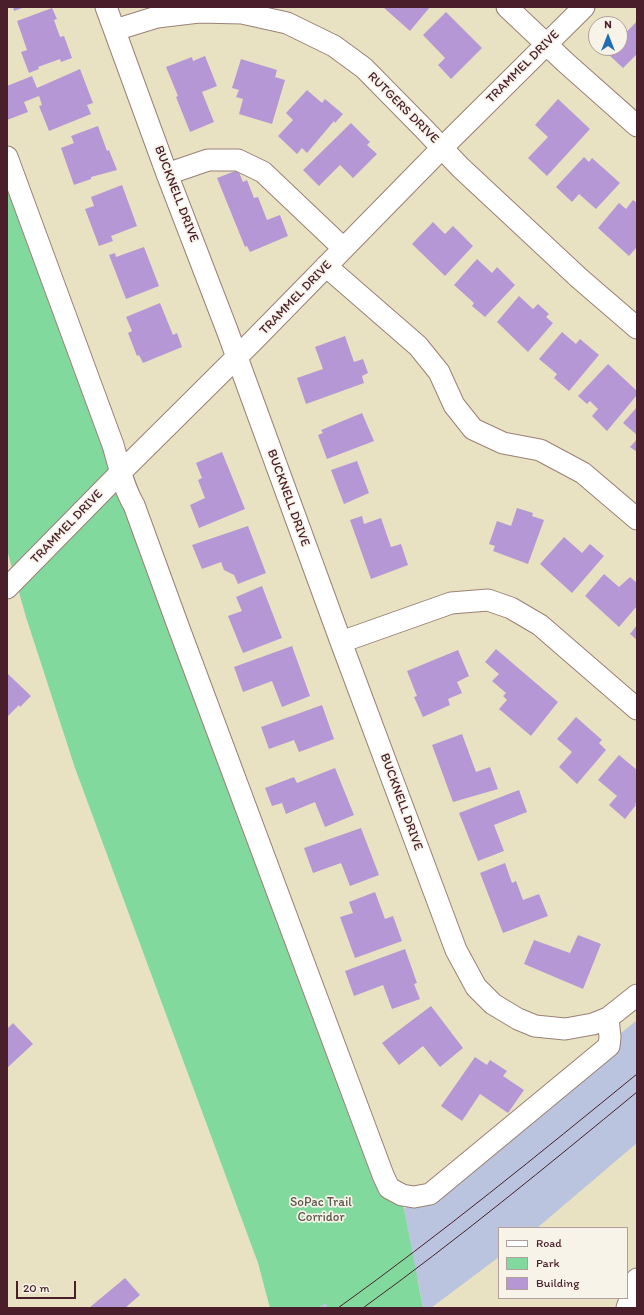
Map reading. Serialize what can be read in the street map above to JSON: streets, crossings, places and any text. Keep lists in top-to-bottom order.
{
  "streets": {
    "street": ["TRAMMEL DRIVE", "RUTGERS DRIVE", "BUCKNELL DRIVE"]
  },
  "crossings": [
    ["TRAMMEL DRIVE", "RUTGERS DRIVE"],
    ["TRAMMEL DRIVE", "BUCKNELL DRIVE"],
    ["RUTGERS DRIVE", "BUCKNELL DRIVE"]
  ],
  "parks": ["SoPac Trail Corridor"],
  "legend": ["Road", "Park", "Building"],
  "scale_bar": "20 m",
  "north": "top"
}
